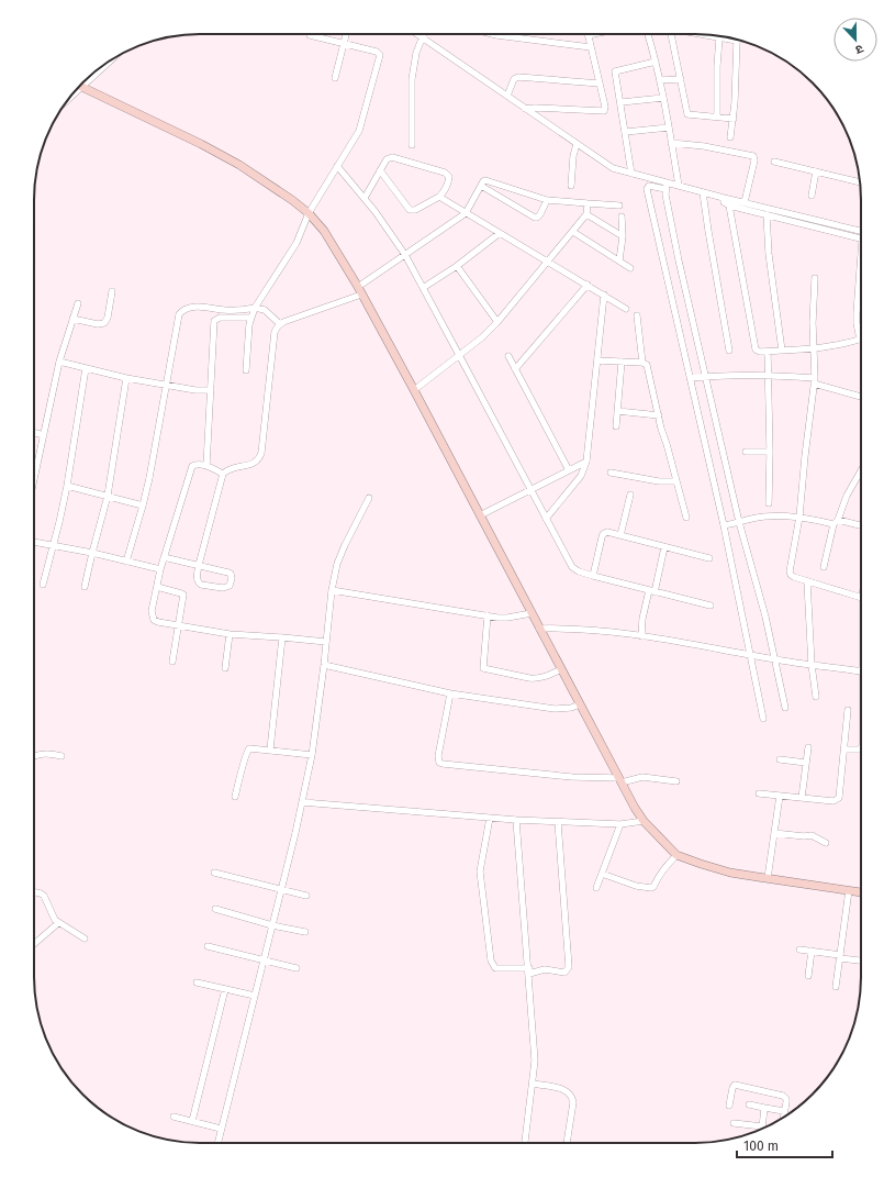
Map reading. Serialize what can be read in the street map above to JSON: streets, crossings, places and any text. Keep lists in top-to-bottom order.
{
  "scale_bar": "100 m",
  "north": "bottom"
}
